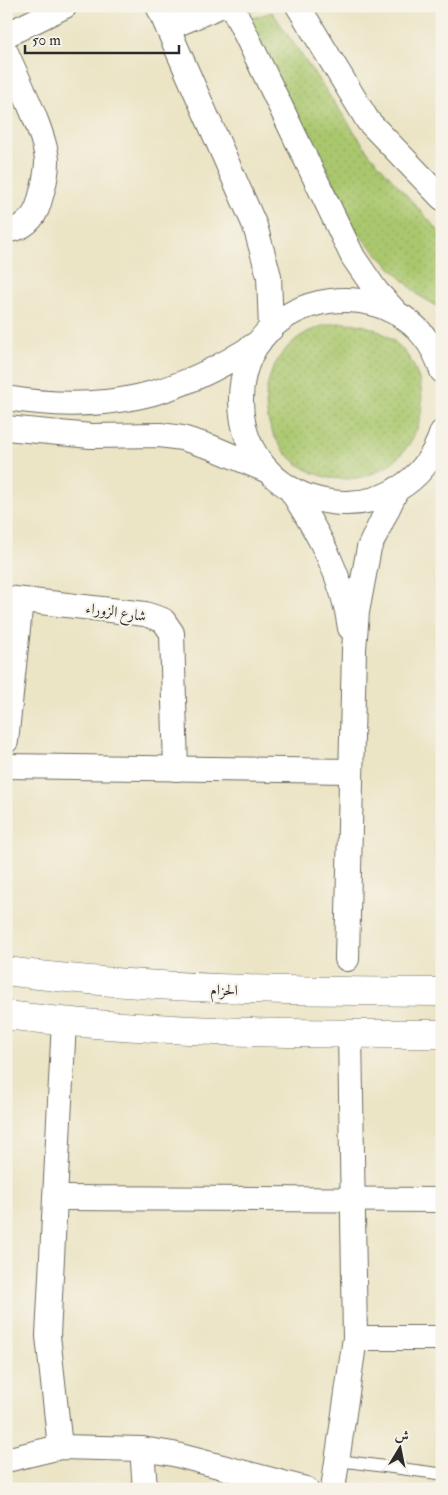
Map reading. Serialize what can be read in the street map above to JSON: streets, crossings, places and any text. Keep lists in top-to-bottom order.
{
  "streets": {
    "main road": ["الحزام"],
    "street": ["شارع الزوراء"]
  },
  "scale_bar": "50 m",
  "north": "top"
}
